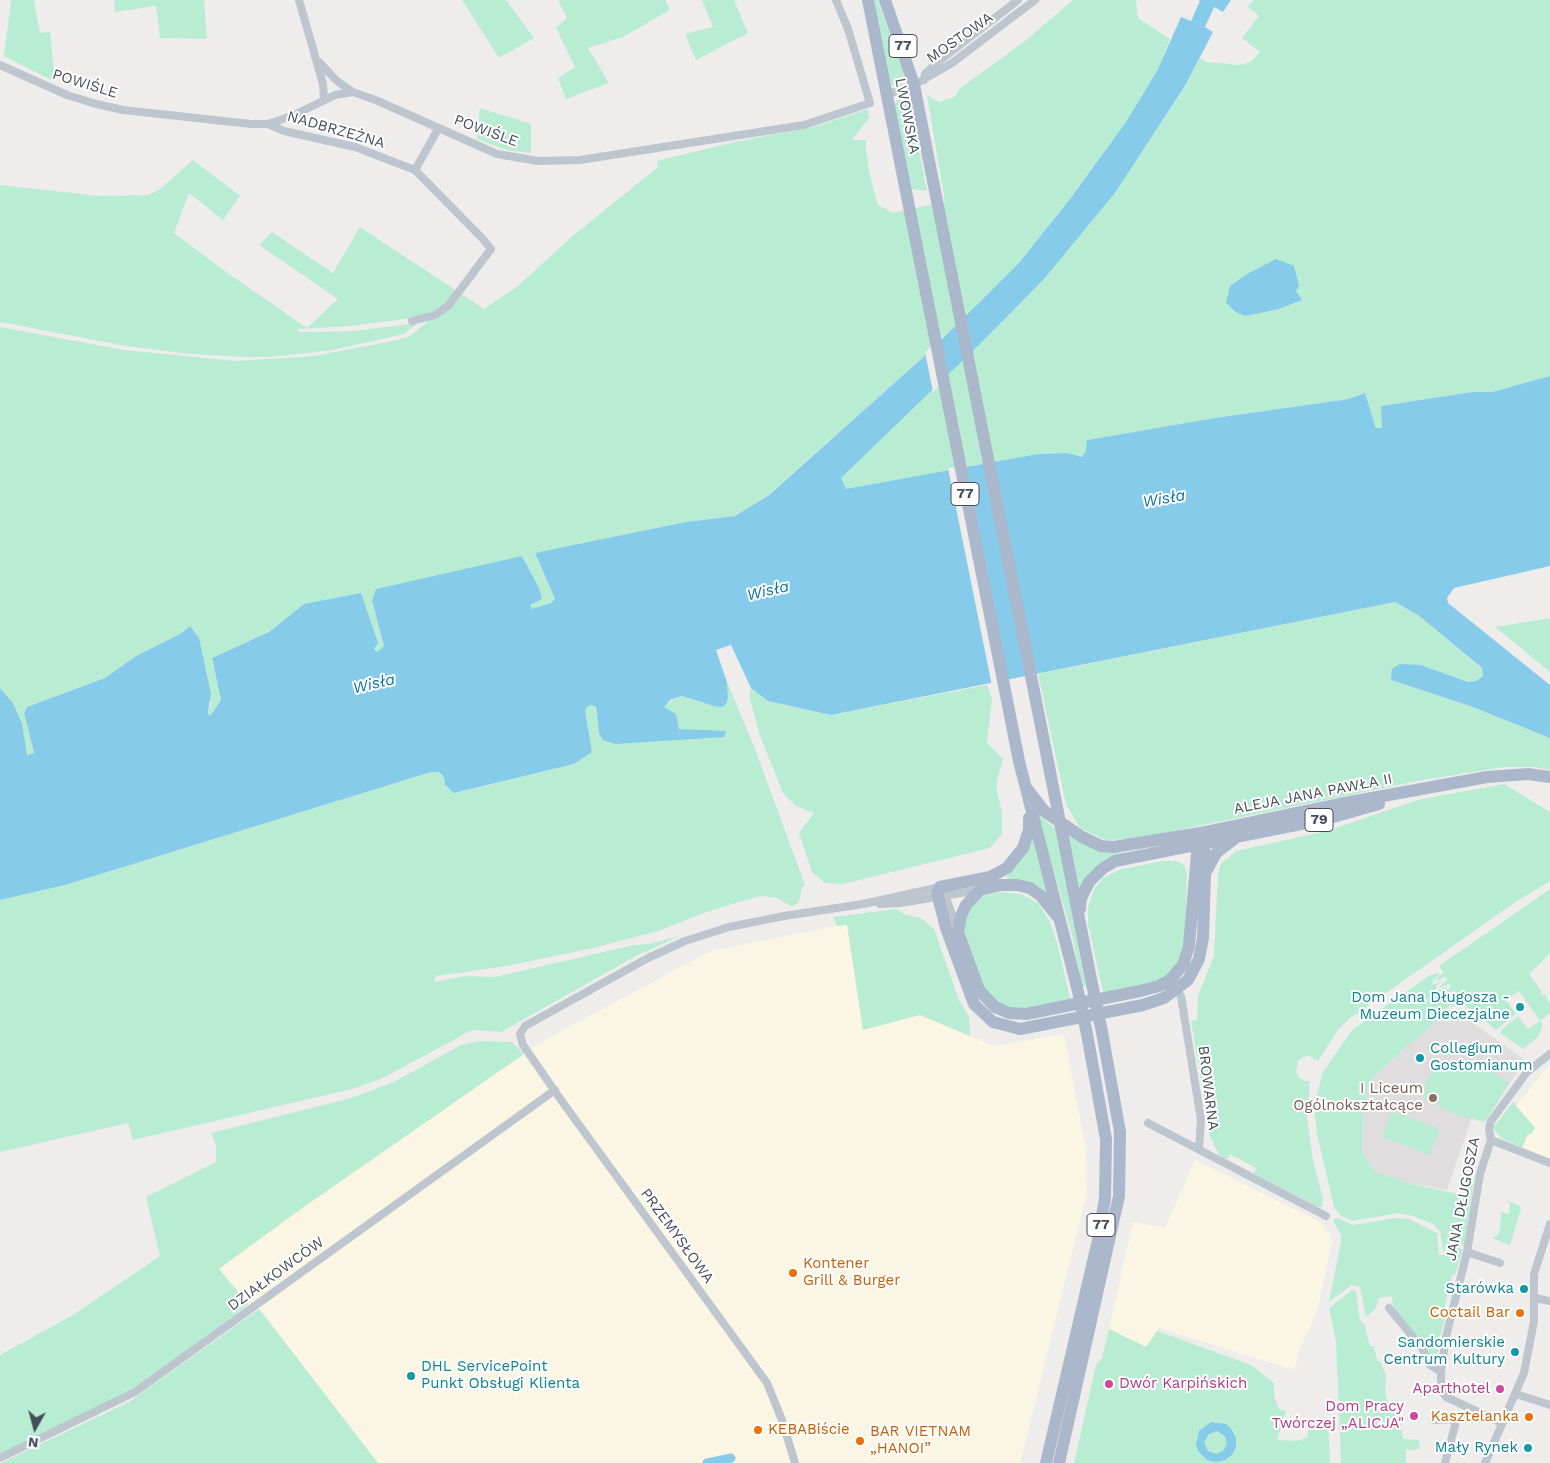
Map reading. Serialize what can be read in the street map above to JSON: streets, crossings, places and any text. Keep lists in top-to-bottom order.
{
  "streets": {
    "main road": [
      "77",
      "LWOWSKA",
      "ALEJA JANA PAWŁA II",
      "79"
    ],
    "street": [
      "MOSTOWA",
      "POWIŚLE",
      "NADBRZEŻNA",
      "BROWARNA",
      "JANA DŁUGOSZA",
      "PRZEMYSŁOWA",
      "DZIAŁKOWCÓW"
    ]
  },
  "crossings": [
    ["MOSTOWA", "LWOWSKA"],
    ["77", "LWOWSKA"],
    ["77", "79"],
    ["POWIŚLE", "NADBRZEŻNA"],
    ["ALEJA JANA PAWŁA II", "79"],
    ["PRZEMYSŁOWA", "DZIAŁKOWCÓW"]
  ],
  "water": ["Wisła"],
  "places": [
    "Dom Jana Długosza - Muzeum Diecezjalne",
    "Collegium Gostomianum",
    "I Liceum Ogólnokształcące",
    "Kontener Grill & Burger",
    "Starówka",
    "Coctail Bar",
    "Sandomierskie Centrum Kultury",
    "DHL ServicePoint Punkt Obsługi Klienta",
    "Dwór Karpińskich",
    "Aparthotel",
    "Dom Pracy Twórczej „ALICJA\"",
    "Kasztelanka",
    "KEBABiście",
    "BAR VIETNAM „HANOI”",
    "Mały Rynek"
  ],
  "north": "bottom"
}
